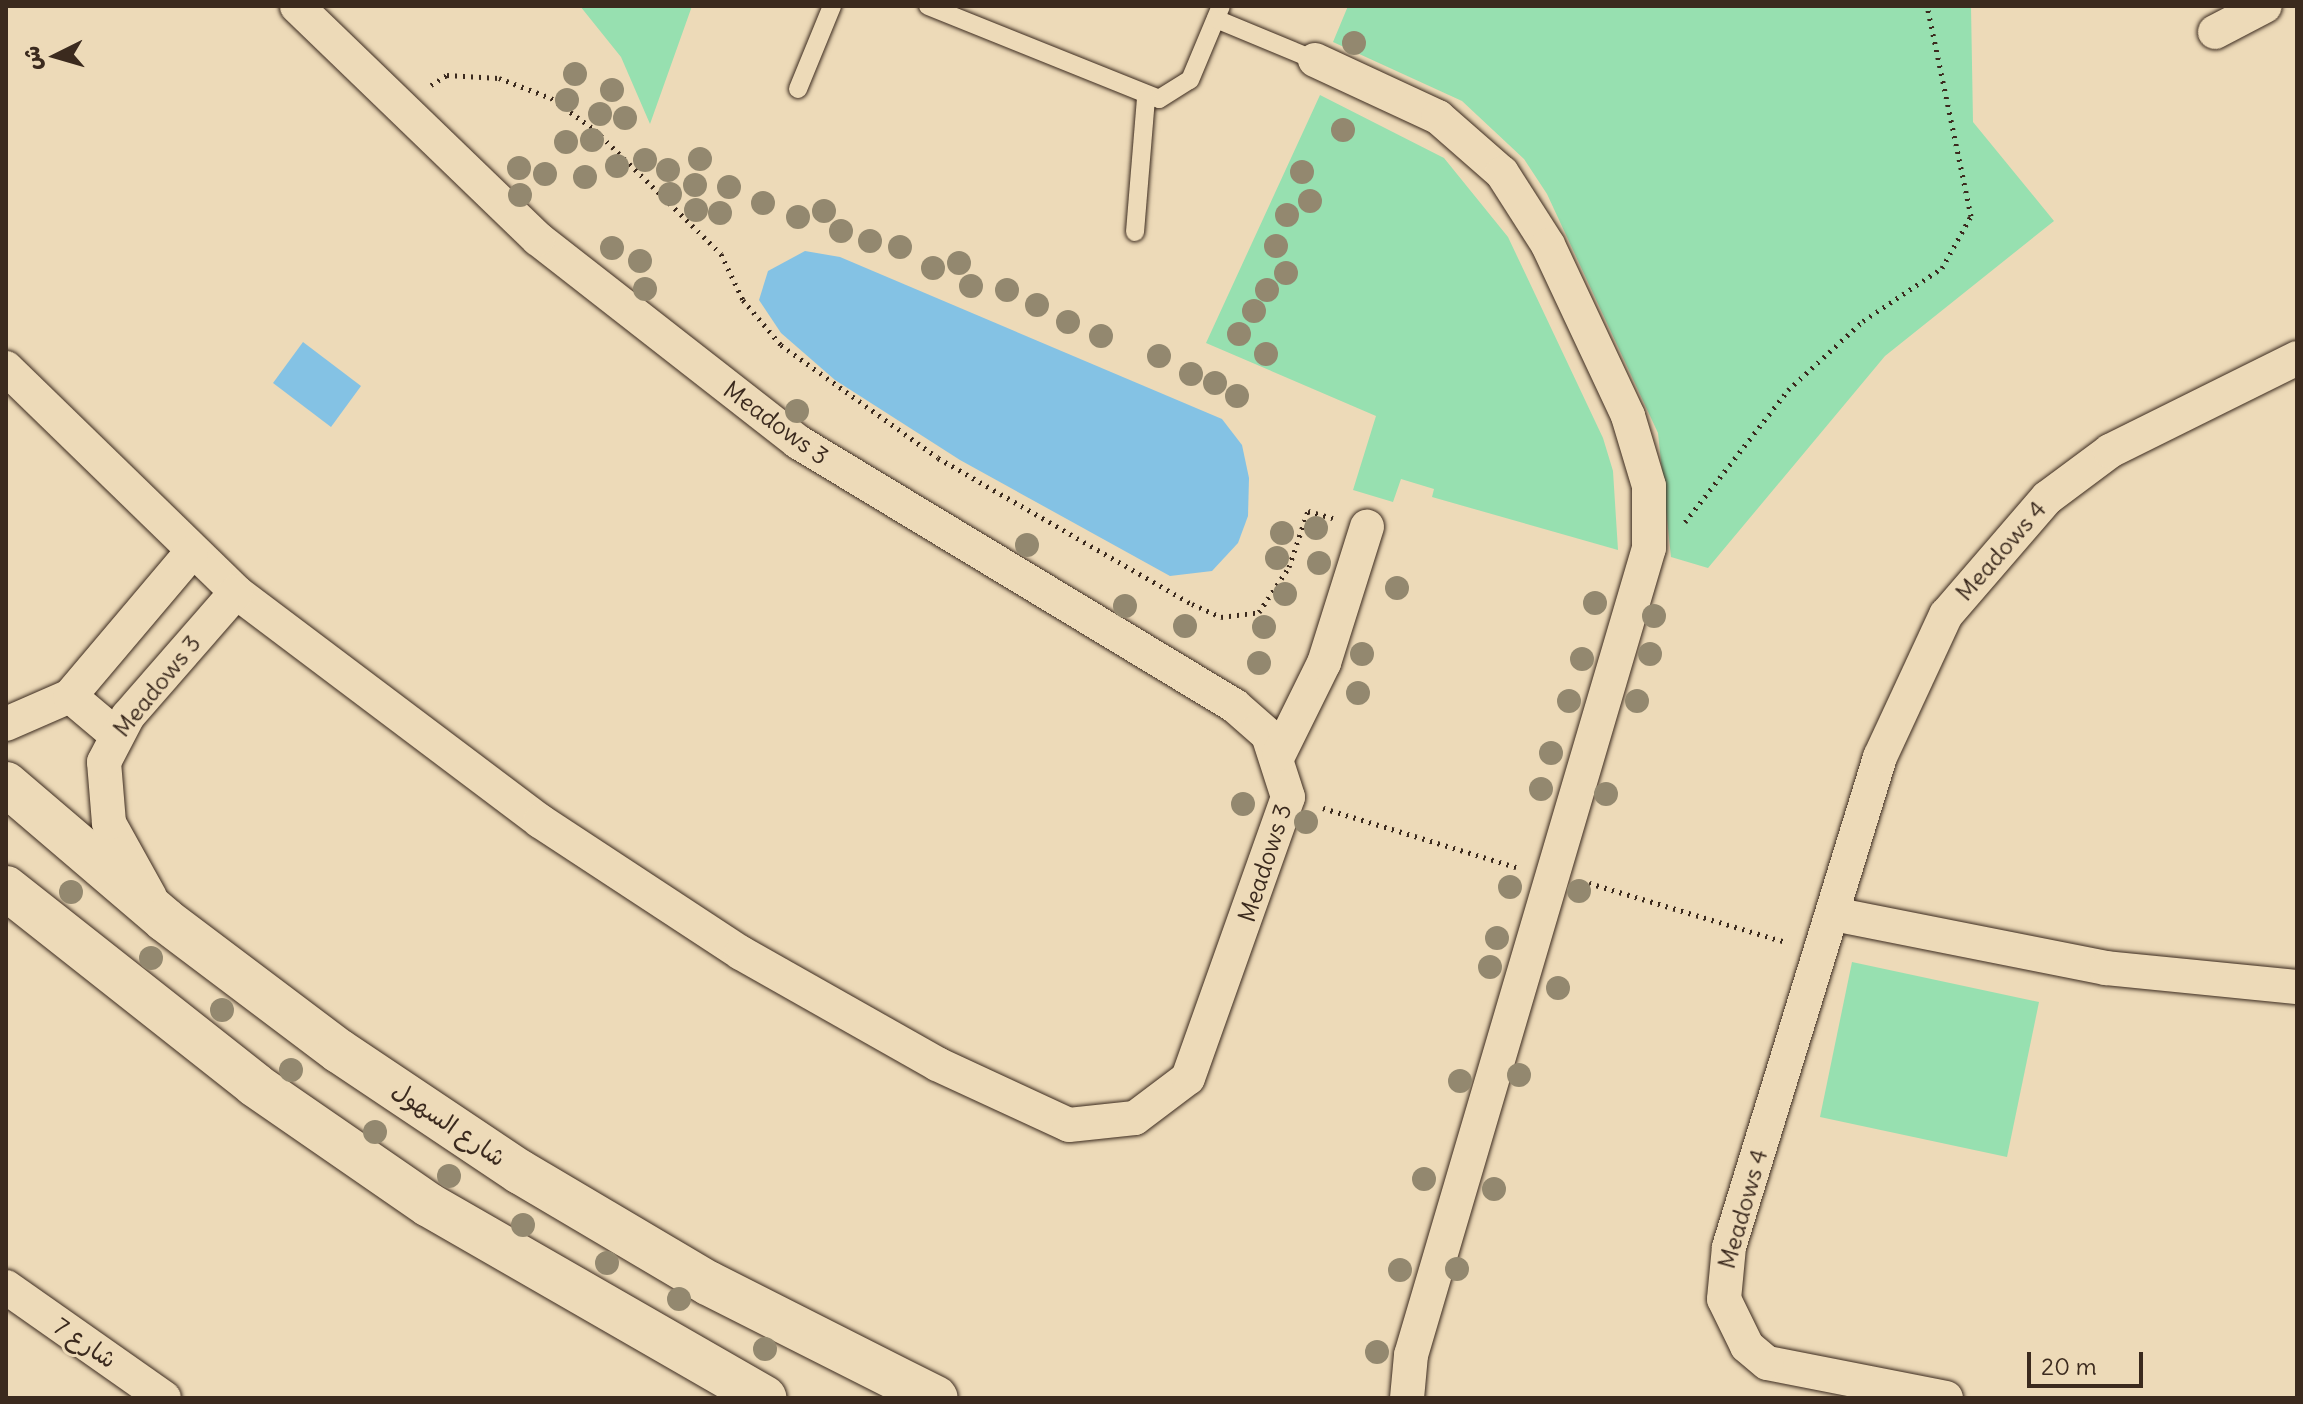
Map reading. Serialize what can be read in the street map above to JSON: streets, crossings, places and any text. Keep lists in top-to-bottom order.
{
  "streets": {
    "main road": ["شارع السهول"],
    "street": ["Meadows 3", "Meadows 4", "شارع 7"]
  },
  "crossings": [
    ["Meadows 3", "شارع السهول"]
  ],
  "scale_bar": "20 m",
  "north": "left"
}
